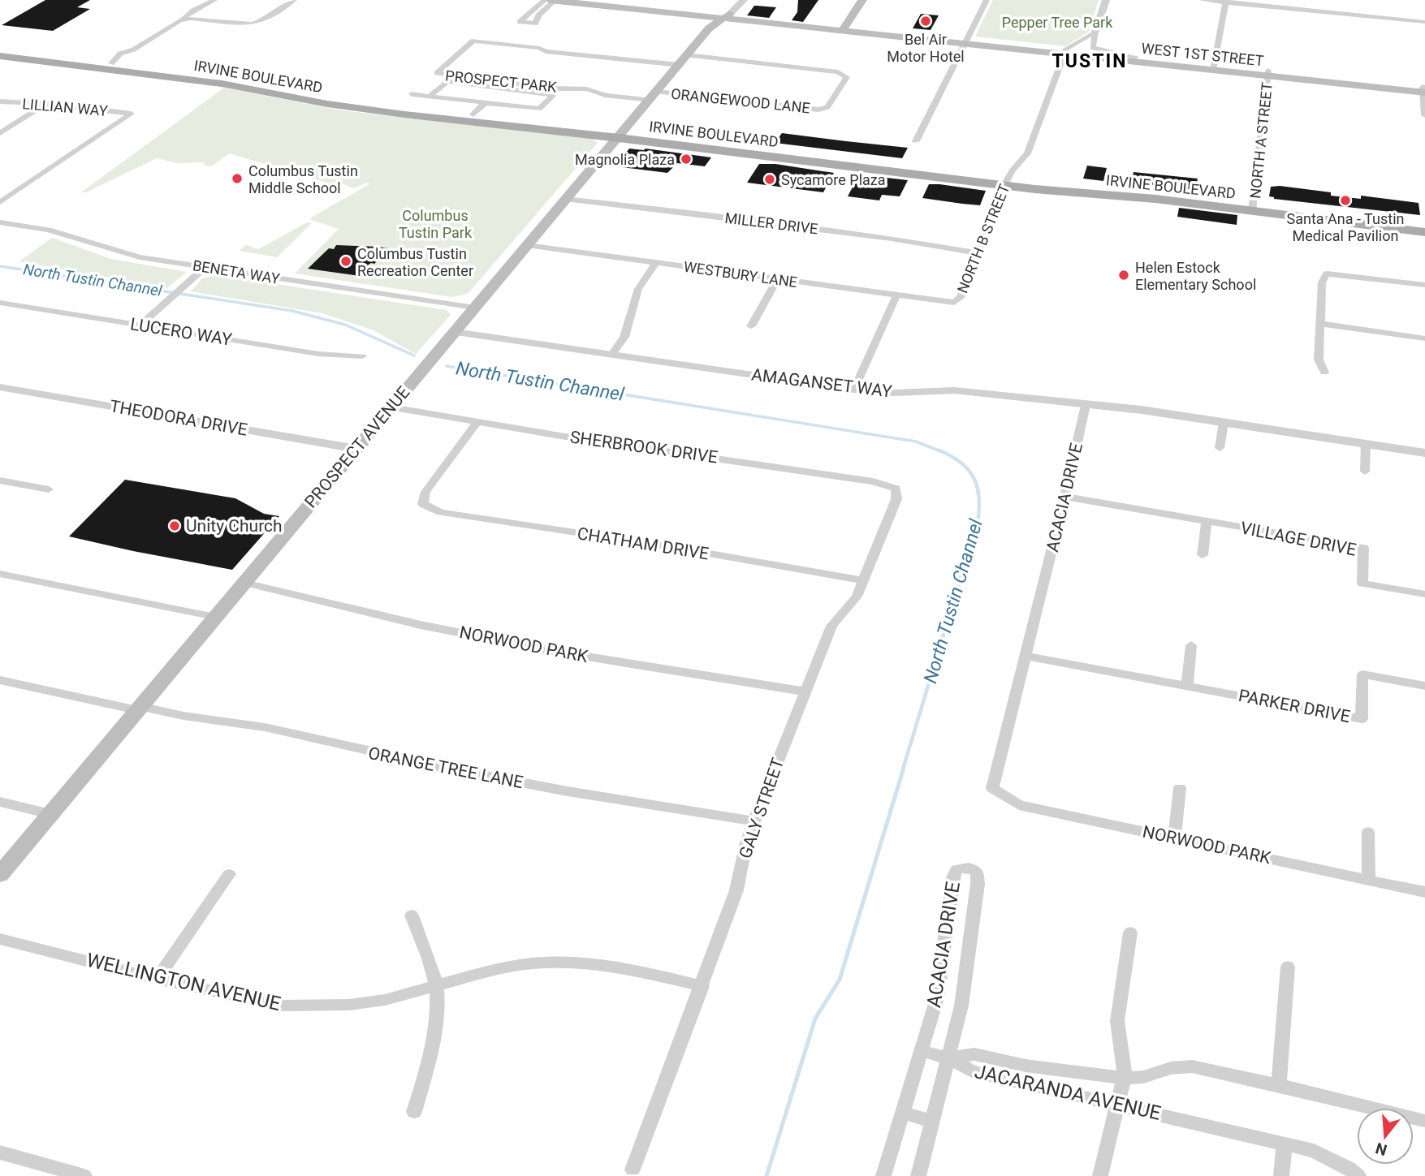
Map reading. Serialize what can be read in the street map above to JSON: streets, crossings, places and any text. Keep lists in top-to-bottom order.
{
  "streets": {
    "main road": ["WEST 1ST STREET", "IRVINE BOULEVARD", "PROSPECT AVENUE"],
    "street": [
      "PROSPECT PARK",
      "ORANGEWOOD LANE",
      "LILLIAN WAY",
      "NORTH A STREET",
      "MILLER DRIVE",
      "NORTH B STREET",
      "BENETA WAY",
      "WESTBURY LANE",
      "LUCERO WAY",
      "AMAGANSET WAY",
      "THEODORA DRIVE",
      "SHERBROOK DRIVE",
      "ACACIA DRIVE",
      "VILLAGE DRIVE",
      "CHATHAM DRIVE",
      "NORWOOD PARK",
      "PARKER DRIVE",
      "ORANGE TREE LANE",
      "GALY STREET",
      "WELLINGTON AVENUE",
      "JACARANDA AVENUE"
    ]
  },
  "crossings": [
    ["WEST 1ST STREET", "NORTH A STREET"],
    ["WEST 1ST STREET", "NORTH B STREET"],
    ["WEST 1ST STREET", "PROSPECT AVENUE"],
    ["IRVINE BOULEVARD", "NORTH A STREET"],
    ["IRVINE BOULEVARD", "NORTH B STREET"],
    ["IRVINE BOULEVARD", "PROSPECT AVENUE"],
    ["PROSPECT PARK", "ORANGEWOOD LANE"],
    ["PROSPECT PARK", "PROSPECT AVENUE"],
    ["ORANGEWOOD LANE", "PROSPECT AVENUE"],
    ["MILLER DRIVE", "NORTH B STREET"],
    ["MILLER DRIVE", "PROSPECT AVENUE"],
    ["NORTH B STREET", "WESTBURY LANE"],
    ["BENETA WAY", "PROSPECT AVENUE"],
    ["WESTBURY LANE", "PROSPECT AVENUE"],
    ["AMAGANSET WAY", "PROSPECT AVENUE"],
    ["AMAGANSET WAY", "ACACIA DRIVE"],
    ["THEODORA DRIVE", "PROSPECT AVENUE"],
    ["PROSPECT AVENUE", "SHERBROOK DRIVE"],
    ["PROSPECT AVENUE", "NORWOOD PARK"],
    ["PROSPECT AVENUE", "ORANGE TREE LANE"],
    ["SHERBROOK DRIVE", "CHATHAM DRIVE"],
    ["SHERBROOK DRIVE", "GALY STREET"],
    ["ACACIA DRIVE", "VILLAGE DRIVE"],
    ["ACACIA DRIVE", "NORWOOD PARK"],
    ["ACACIA DRIVE", "PARKER DRIVE"],
    ["ACACIA DRIVE", "JACARANDA AVENUE"],
    ["CHATHAM DRIVE", "GALY STREET"],
    ["NORWOOD PARK", "GALY STREET"],
    ["ORANGE TREE LANE", "GALY STREET"],
    ["GALY STREET", "WELLINGTON AVENUE"]
  ],
  "districts": ["TUSTIN"],
  "water": ["North Tustin Channel"],
  "parks": ["Pepper Tree Park", "Columbus Tustin Park"],
  "places": [
    "Bel Air Motor Hotel",
    "Magnolia Plaza",
    "Columbus Tustin Middle School",
    "Sycamore Plaza",
    "Santa Ana - Tustin Medical Pavilion",
    "Columbus Tustin Recreation Center",
    "Helen Estock Elementary School",
    "Unity Church"
  ],
  "north": "bottom"
}
